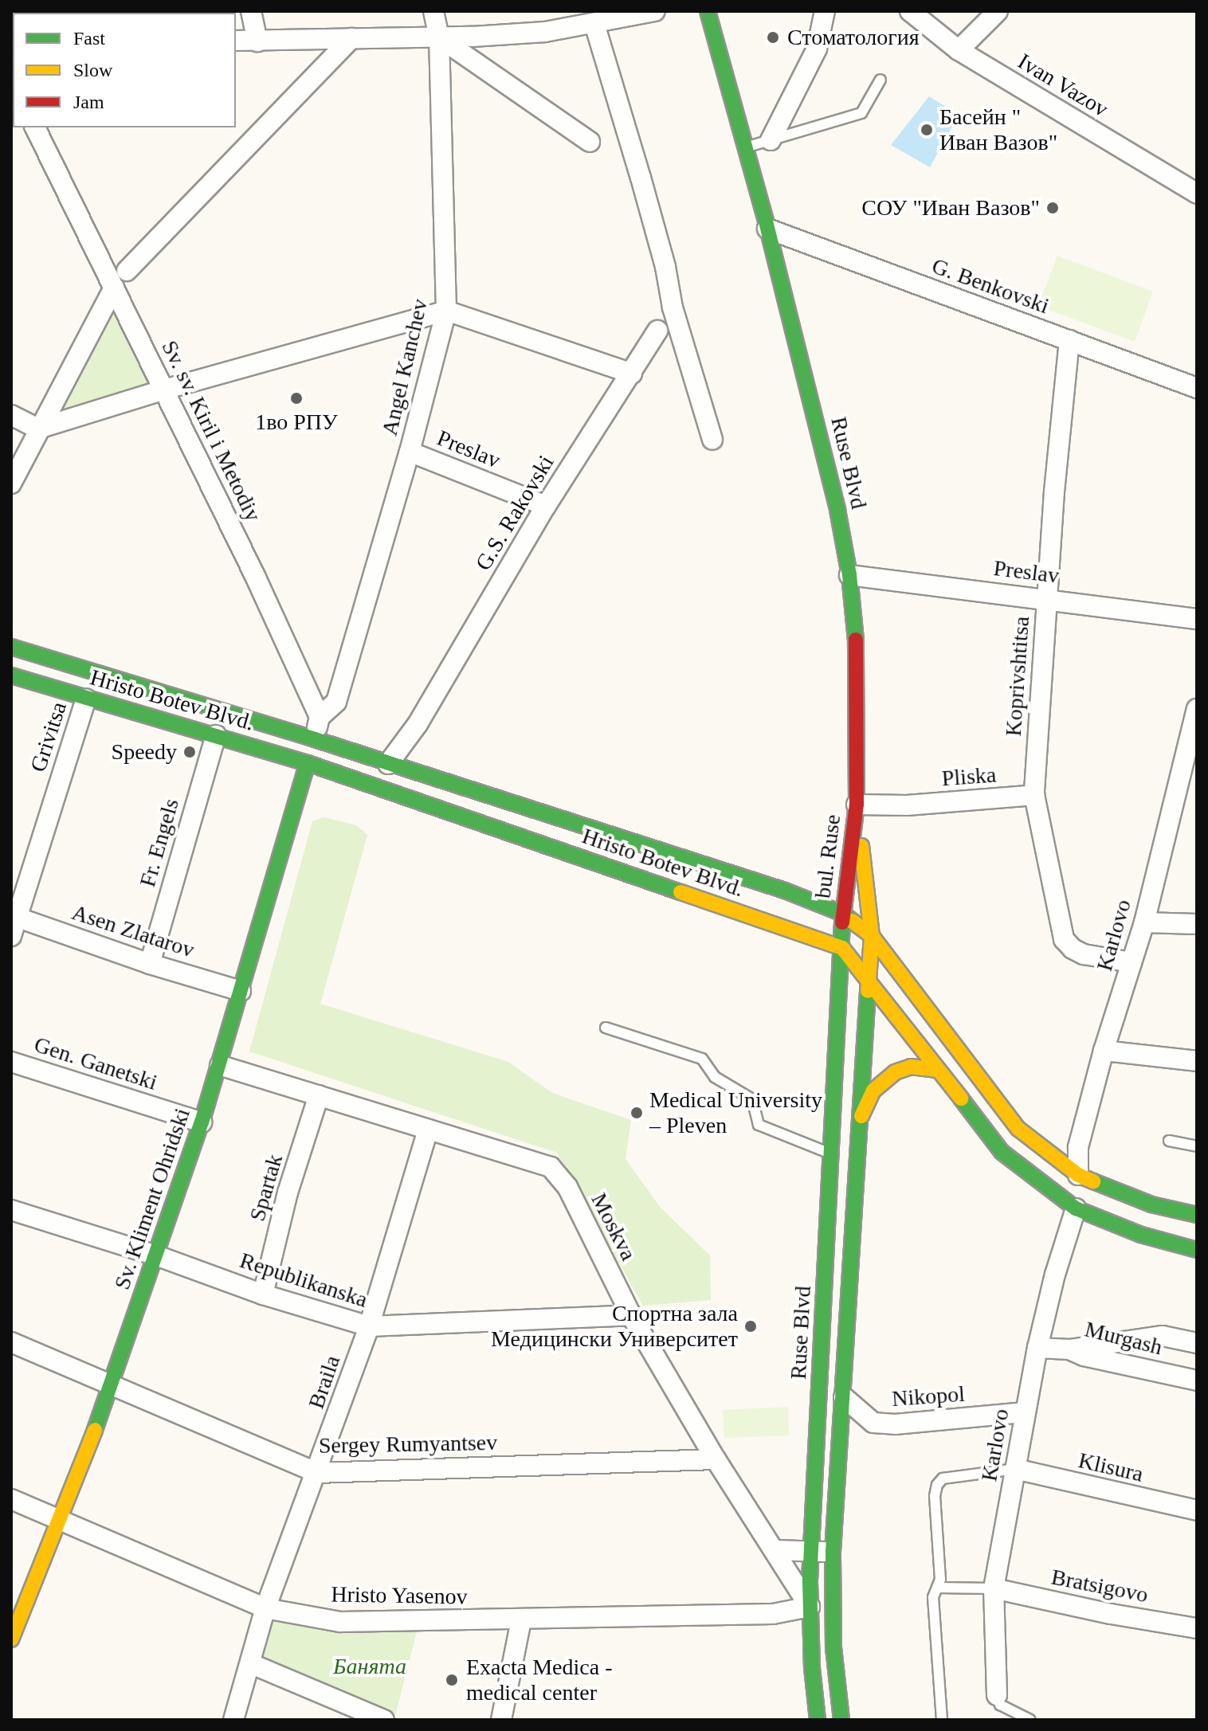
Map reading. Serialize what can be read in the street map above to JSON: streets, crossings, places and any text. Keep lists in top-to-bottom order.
{
  "streets": {
    "main road": [
      "Ruse Blvd",
      "Hristo Botev Blvd.",
      "bul. Ruse",
      "Sv. Kliment Ohridski"
    ],
    "street": [
      "Ivan Vazov",
      "G. Benkovski",
      "Angel Kanchev",
      "Sv. sv. Kiril i Metodiy",
      "Preslav",
      "G.S. Rakovski",
      "Koprivshtitsa",
      "Grivitsa",
      "Pliska",
      "Fr. Engels",
      "Asen Zlatarov",
      "Karlovo",
      "Gen. Ganetski",
      "Spartak",
      "Moskva",
      "Republikanska",
      "Murgash",
      "Braila",
      "Nikopol",
      "Sergey Rumyantsev",
      "Klisura",
      "Bratsigovo",
      "Hristo Yasenov"
    ]
  },
  "crossings": [
    ["G. Benkovski", "Ruse Blvd"],
    ["G. Benkovski", "Koprivshtitsa"],
    ["Angel Kanchev", "Sv. sv. Kiril i Metodiy"],
    ["Angel Kanchev", "Preslav"],
    ["Preslav", "Ruse Blvd"],
    ["Preslav", "G.S. Rakovski"],
    ["Preslav", "Koprivshtitsa"],
    ["Ruse Blvd", "Hristo Botev Blvd."],
    ["Ruse Blvd", "Pliska"],
    ["Ruse Blvd", "bul. Ruse"],
    ["Ruse Blvd", "Moskva"],
    ["Ruse Blvd", "Nikopol"],
    ["Ruse Blvd", "Hristo Yasenov"],
    ["G.S. Rakovski", "Hristo Botev Blvd."],
    ["Koprivshtitsa", "Pliska"],
    ["Koprivshtitsa", "Karlovo"],
    ["Hristo Botev Blvd.", "Grivitsa"],
    ["Hristo Botev Blvd.", "Fr. Engels"],
    ["Hristo Botev Blvd.", "bul. Ruse"],
    ["Hristo Botev Blvd.", "Karlovo"],
    ["Hristo Botev Blvd.", "Sv. Kliment Ohridski"],
    ["Grivitsa", "Asen Zlatarov"],
    ["Pliska", "bul. Ruse"],
    ["Fr. Engels", "Asen Zlatarov"],
    ["Asen Zlatarov", "Sv. Kliment Ohridski"],
    ["Karlovo", "Murgash"],
    ["Karlovo", "Nikopol"],
    ["Karlovo", "Klisura"],
    ["Karlovo", "Bratsigovo"],
    ["Gen. Ganetski", "Sv. Kliment Ohridski"],
    ["Spartak", "Moskva"],
    ["Spartak", "Republikanska"],
    ["Sv. Kliment Ohridski", "Moskva"],
    ["Sv. Kliment Ohridski", "Republikanska"],
    ["Sv. Kliment Ohridski", "Sergey Rumyantsev"],
    ["Sv. Kliment Ohridski", "Hristo Yasenov"],
    ["Moskva", "Republikanska"],
    ["Moskva", "Braila"],
    ["Moskva", "Sergey Rumyantsev"],
    ["Moskva", "Hristo Yasenov"],
    ["Republikanska", "Braila"],
    ["Braila", "Sergey Rumyantsev"],
    ["Braila", "Hristo Yasenov"]
  ],
  "parks": ["Банята"],
  "places": [
    "Стоматология",
    "Басейн \" Иван Вазов\"",
    "СОУ \"Иван Вазов\"",
    "1во РПУ",
    "Speedy",
    "Medical University – Pleven",
    "Спортна зала Медицински Университет",
    "Exacta Medica - medical center"
  ],
  "legend": ["Fast", "Slow", "Jam"]
}
